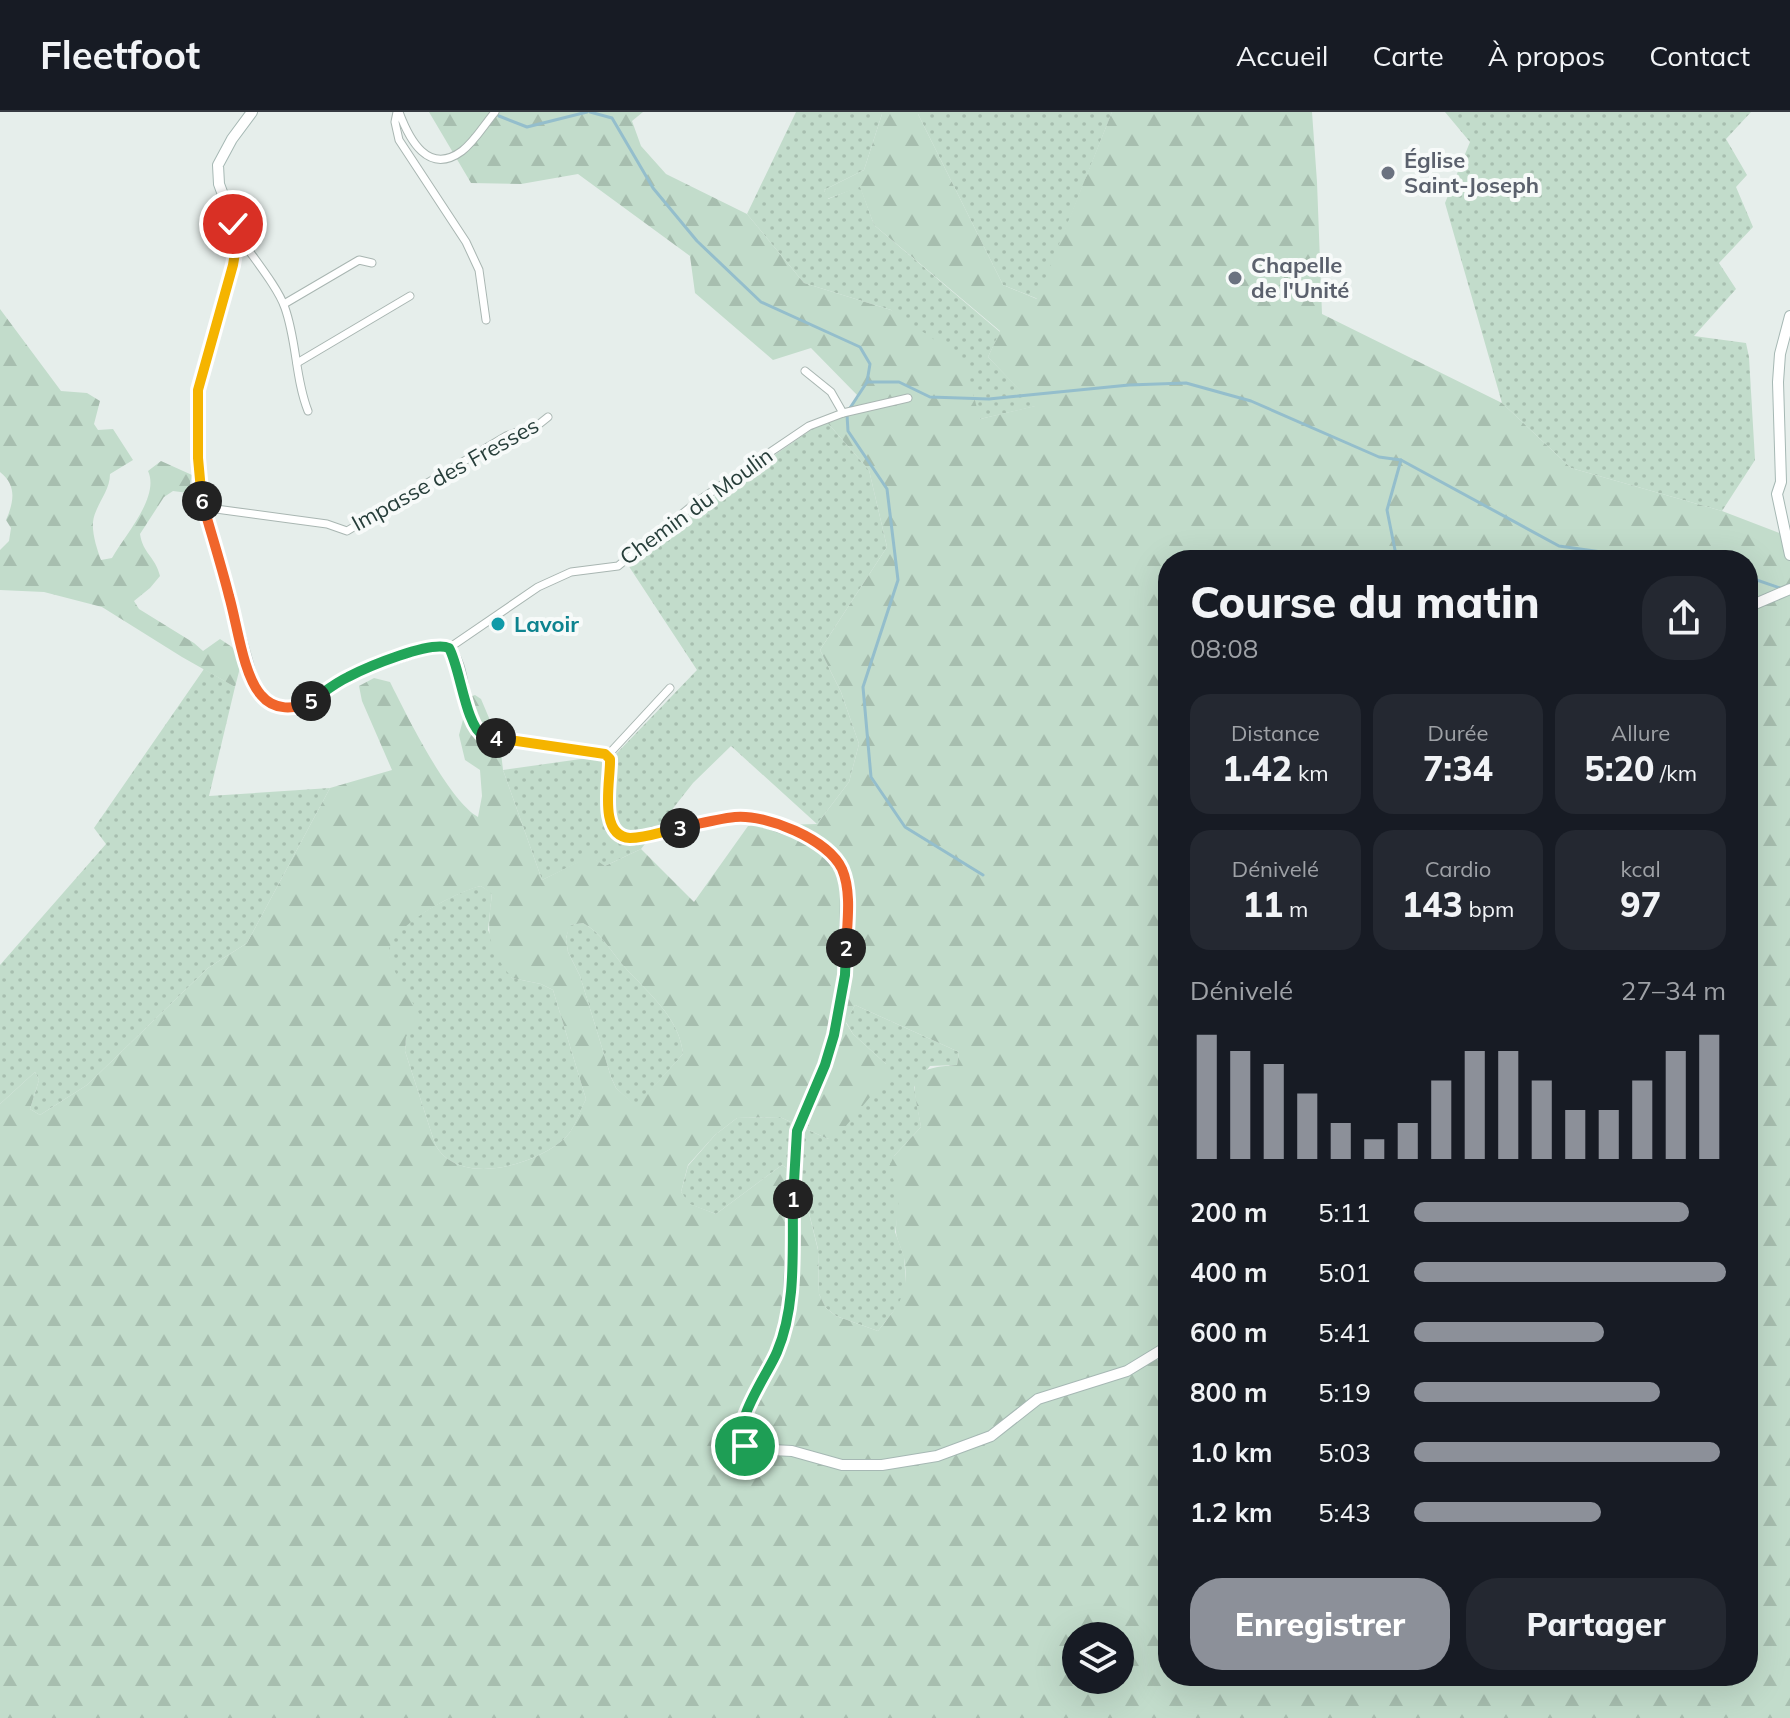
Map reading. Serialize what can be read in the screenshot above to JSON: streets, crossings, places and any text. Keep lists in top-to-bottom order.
{
  "streets": {
    "street": ["Impasse des Fresses", "Chemin du Moulin"]
  },
  "places": ["Église Saint-Joseph", "Chapelle de l'Unité", "Lavoir"],
  "page": {
    "header": "Fleetfoot",
    "nav": [
      "Accueil",
      "Carte",
      "À propos",
      "Contact"
    ],
    "pins": [
      "6",
      "5",
      "4",
      "3",
      "2",
      "1"
    ],
    "heading": ["Course du matin", "08:08"],
    "stats": [
      ["Distance", "1.42 km"],
      ["Durée", "7:34"],
      ["Allure", "5:20 /km"],
      ["Dénivelé", "11 m"],
      ["Cardio", "143 bpm"],
      ["kcal", "97"]
    ],
    "chart": ["Dénivelé", "27–34 m"],
    "list": [
      {
        "name": "200 m",
        "note": "5:11"
      },
      {
        "name": "400 m",
        "note": "5:01"
      },
      {
        "name": "600 m",
        "note": "5:41"
      },
      {
        "name": "800 m",
        "note": "5:19"
      },
      {
        "name": "1.0 km",
        "note": "5:03"
      },
      {
        "name": "1.2 km",
        "note": "5:43"
      }
    ],
    "buttons": ["Enregistrer", "Partager"]
  }
}
